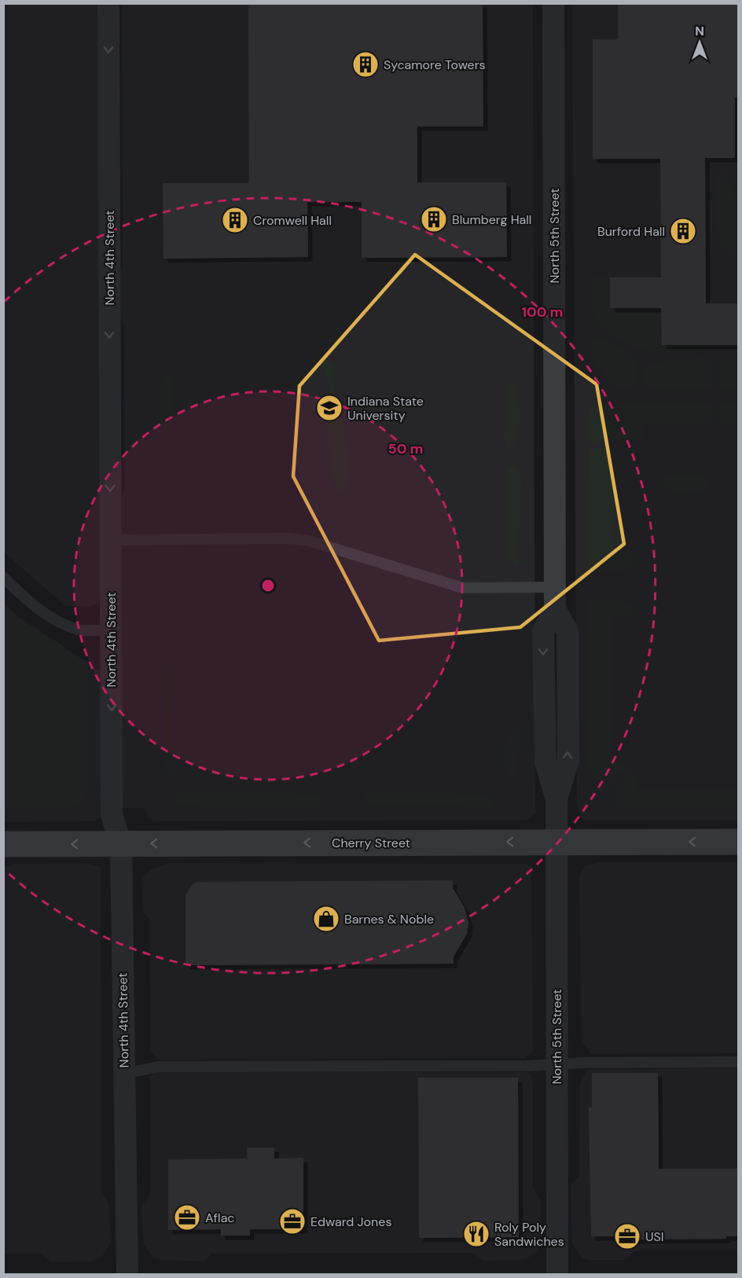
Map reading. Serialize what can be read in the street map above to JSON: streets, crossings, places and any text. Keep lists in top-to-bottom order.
{
  "streets": {
    "main road": ["Cherry Street"],
    "street": ["North 5th Street", "North 4th Street"]
  },
  "crossings": [
    ["North 5th Street", "Cherry Street"],
    ["North 4th Street", "Cherry Street"]
  ],
  "one_way": ["North 4th Street", "Cherry Street"],
  "places": {
    "building": [
      "Sycamore Towers",
      "Blumberg Hall",
      "Cromwell Hall",
      "Burford Hall"
    ],
    "school or university": ["Indiana State University"],
    "shop": ["Barnes & Noble"],
    "office": ["Aflac", "Edward Jones", "USI"],
    "restaurant": ["Roly Poly Sandwiches"]
  },
  "north": "top",
  "rings": ["100 m", "50 m"]
}
